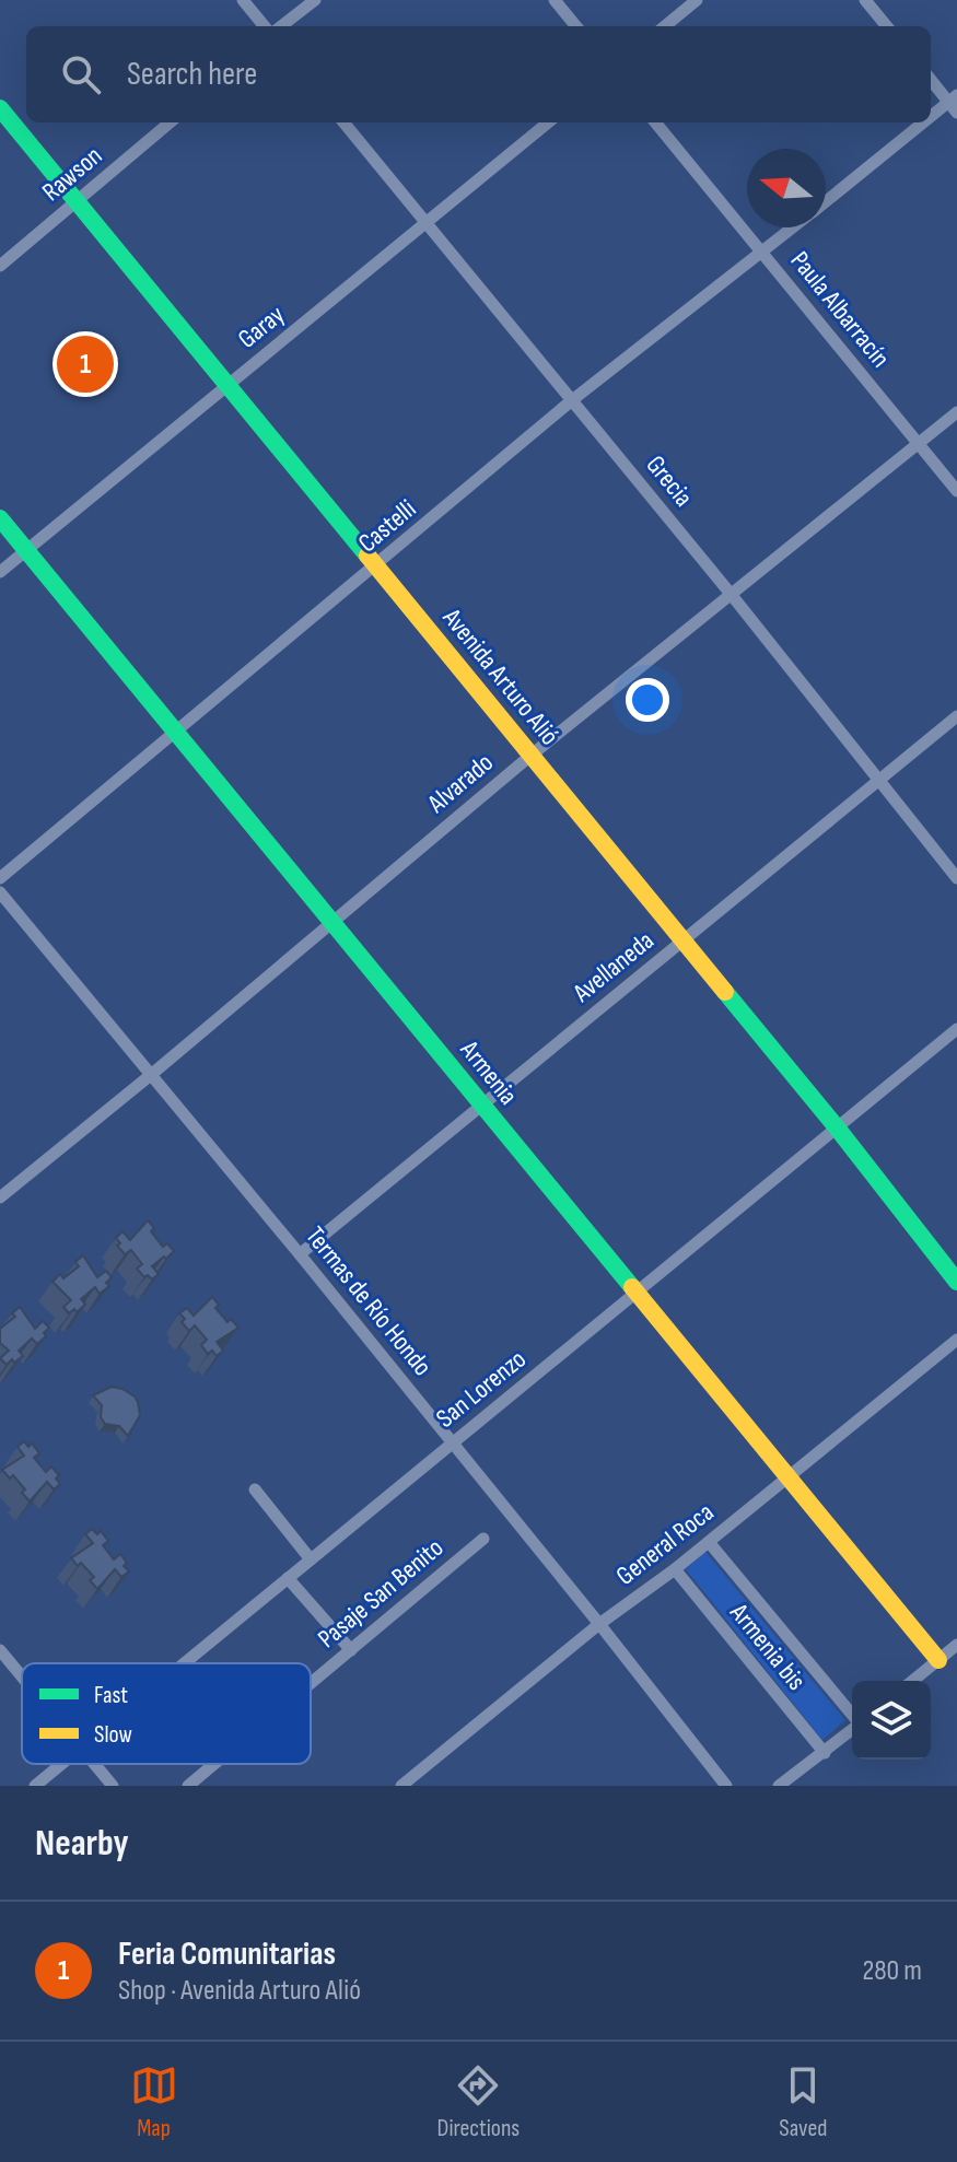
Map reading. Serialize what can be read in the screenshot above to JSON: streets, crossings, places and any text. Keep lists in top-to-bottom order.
{
  "streets": {
    "main road": ["Avenida Arturo Alió", "Armenia"],
    "street": [
      "Rawson",
      "Paula Albarracín",
      "Garay",
      "Grecia",
      "Castelli",
      "Alvarado",
      "Avellaneda",
      "Termas de Río Hondo",
      "San Lorenzo",
      "General Roca",
      "Pasaje San Benito",
      "Armenia bis"
    ]
  },
  "crossings": [
    ["Rawson", "Avenida Arturo Alió"],
    ["Paula Albarracín", "Castelli"],
    ["Paula Albarracín", "Alvarado"],
    ["Garay", "Grecia"],
    ["Garay", "Avenida Arturo Alió"],
    ["Garay", "Armenia"],
    ["Grecia", "Castelli"],
    ["Grecia", "Alvarado"],
    ["Grecia", "Avellaneda"],
    ["Castelli", "Avenida Arturo Alió"],
    ["Castelli", "Armenia"],
    ["Avenida Arturo Alió", "Alvarado"],
    ["Avenida Arturo Alió", "Avellaneda"],
    ["Avenida Arturo Alió", "San Lorenzo"],
    ["Alvarado", "Armenia"],
    ["Alvarado", "Termas de Río Hondo"],
    ["Avellaneda", "Armenia"],
    ["Avellaneda", "Termas de Río Hondo"],
    ["Armenia", "San Lorenzo"],
    ["Armenia", "General Roca"],
    ["Termas de Río Hondo", "San Lorenzo"],
    ["Termas de Río Hondo", "General Roca"],
    ["General Roca", "Armenia bis"]
  ],
  "legend": ["Fast", "Slow"],
  "north": "left",
  "page": {
    "search": "Search here",
    "pins": "1",
    "heading": "Nearby",
    "list": [
      {
        "mark": "1",
        "name": "Feria Comunitarias",
        "note": "Shop · Avenida Arturo Alió",
        "value": "280 m"
      }
    ],
    "nav": ["Map", "Directions", "Saved"]
  }
}
